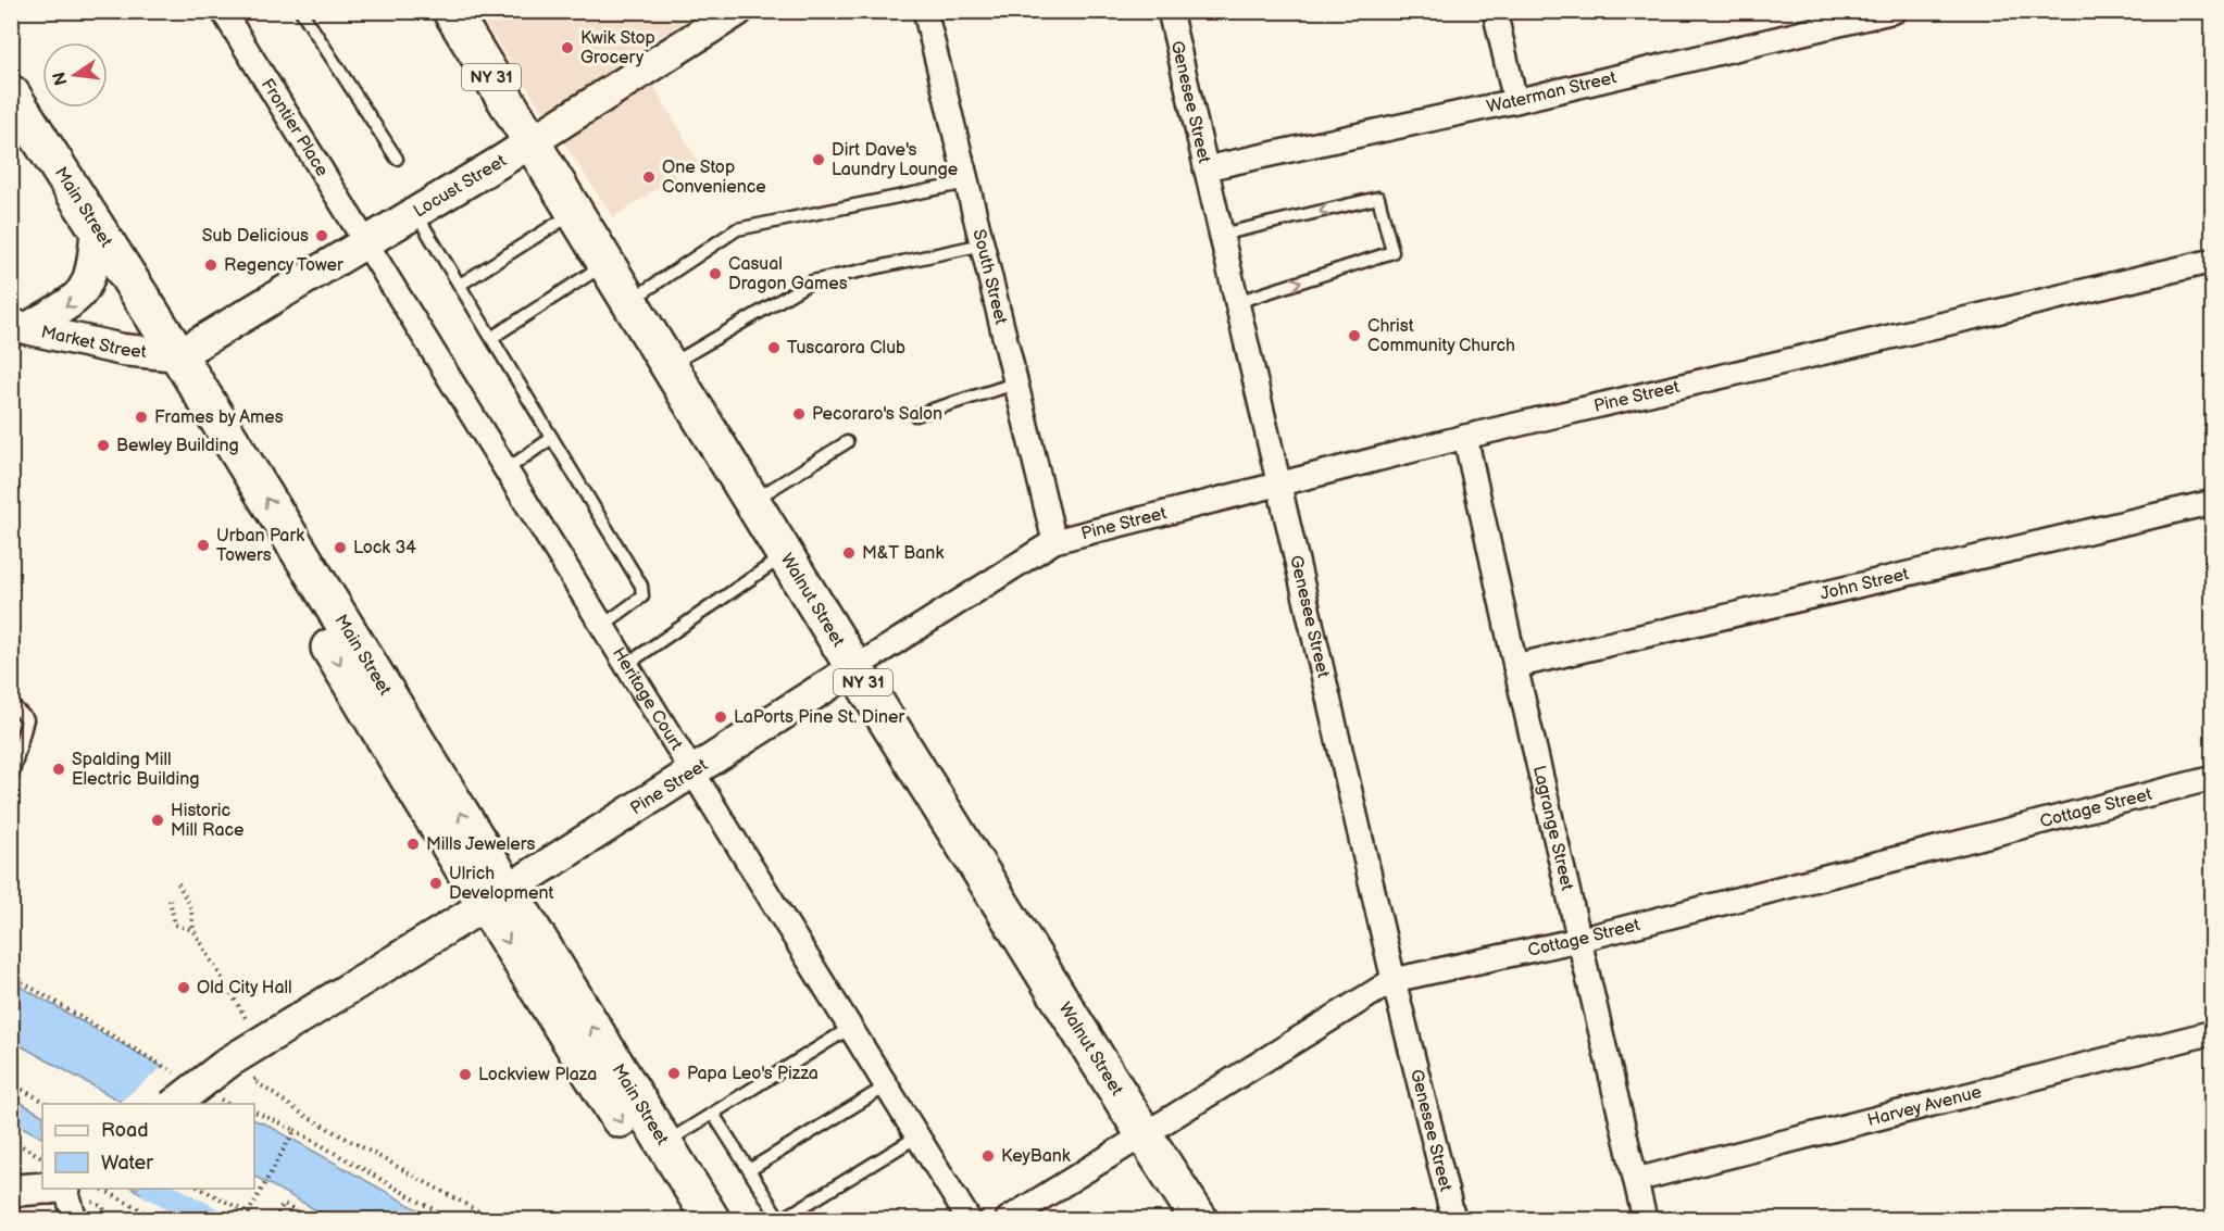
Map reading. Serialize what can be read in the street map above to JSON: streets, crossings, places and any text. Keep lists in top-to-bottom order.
{
  "streets": {
    "main road": ["NY 31", "Main Street", "Walnut Street"],
    "street": [
      "Waterman Street",
      "Genesee Street",
      "Frontier Place",
      "Locust Street",
      "South Street",
      "Market Street",
      "Pine Street",
      "John Street",
      "Heritage Court",
      "Cottage Street",
      "Lagrange Street",
      "Harvey Avenue"
    ]
  },
  "crossings": [
    ["Waterman Street", "Genesee Street"],
    ["Genesee Street", "Pine Street"],
    ["Genesee Street", "Cottage Street"],
    ["Frontier Place", "Locust Street"],
    ["Frontier Place", "Heritage Court"],
    ["Locust Street", "Main Street"],
    ["Locust Street", "Market Street"],
    ["Locust Street", "Walnut Street"],
    ["Locust Street", "Heritage Court"],
    ["Main Street", "Market Street"],
    ["Main Street", "Pine Street"],
    ["South Street", "Pine Street"],
    ["Pine Street", "Walnut Street"],
    ["Pine Street", "Heritage Court"],
    ["Pine Street", "Lagrange Street"],
    ["John Street", "Lagrange Street"],
    ["Walnut Street", "Cottage Street"],
    ["Cottage Street", "Lagrange Street"],
    ["Lagrange Street", "Harvey Avenue"]
  ],
  "places": [
    "Kwik Stop Grocery",
    "Dirt Dave's Laundry Lounge",
    "One Stop Convenience",
    "Sub Delicious",
    "Regency Tower",
    "Casual Dragon Games",
    "Christ Community Church",
    "Tuscarora Club",
    "Pecoraro's Salon",
    "Frames by Ames",
    "Bewley Building",
    "Urban Park Towers",
    "Lock 34",
    "M&T Bank",
    "LaPorts Pine St. Diner",
    "Spalding Mill Electric Building",
    "Historic Mill Race",
    "Mills Jewelers",
    "Ulrich Development",
    "Old City Hall",
    "Papa Leo's Pizza",
    "Lockview Plaza",
    "KeyBank"
  ],
  "legend": ["Road", "Water"],
  "north": "left"
}
